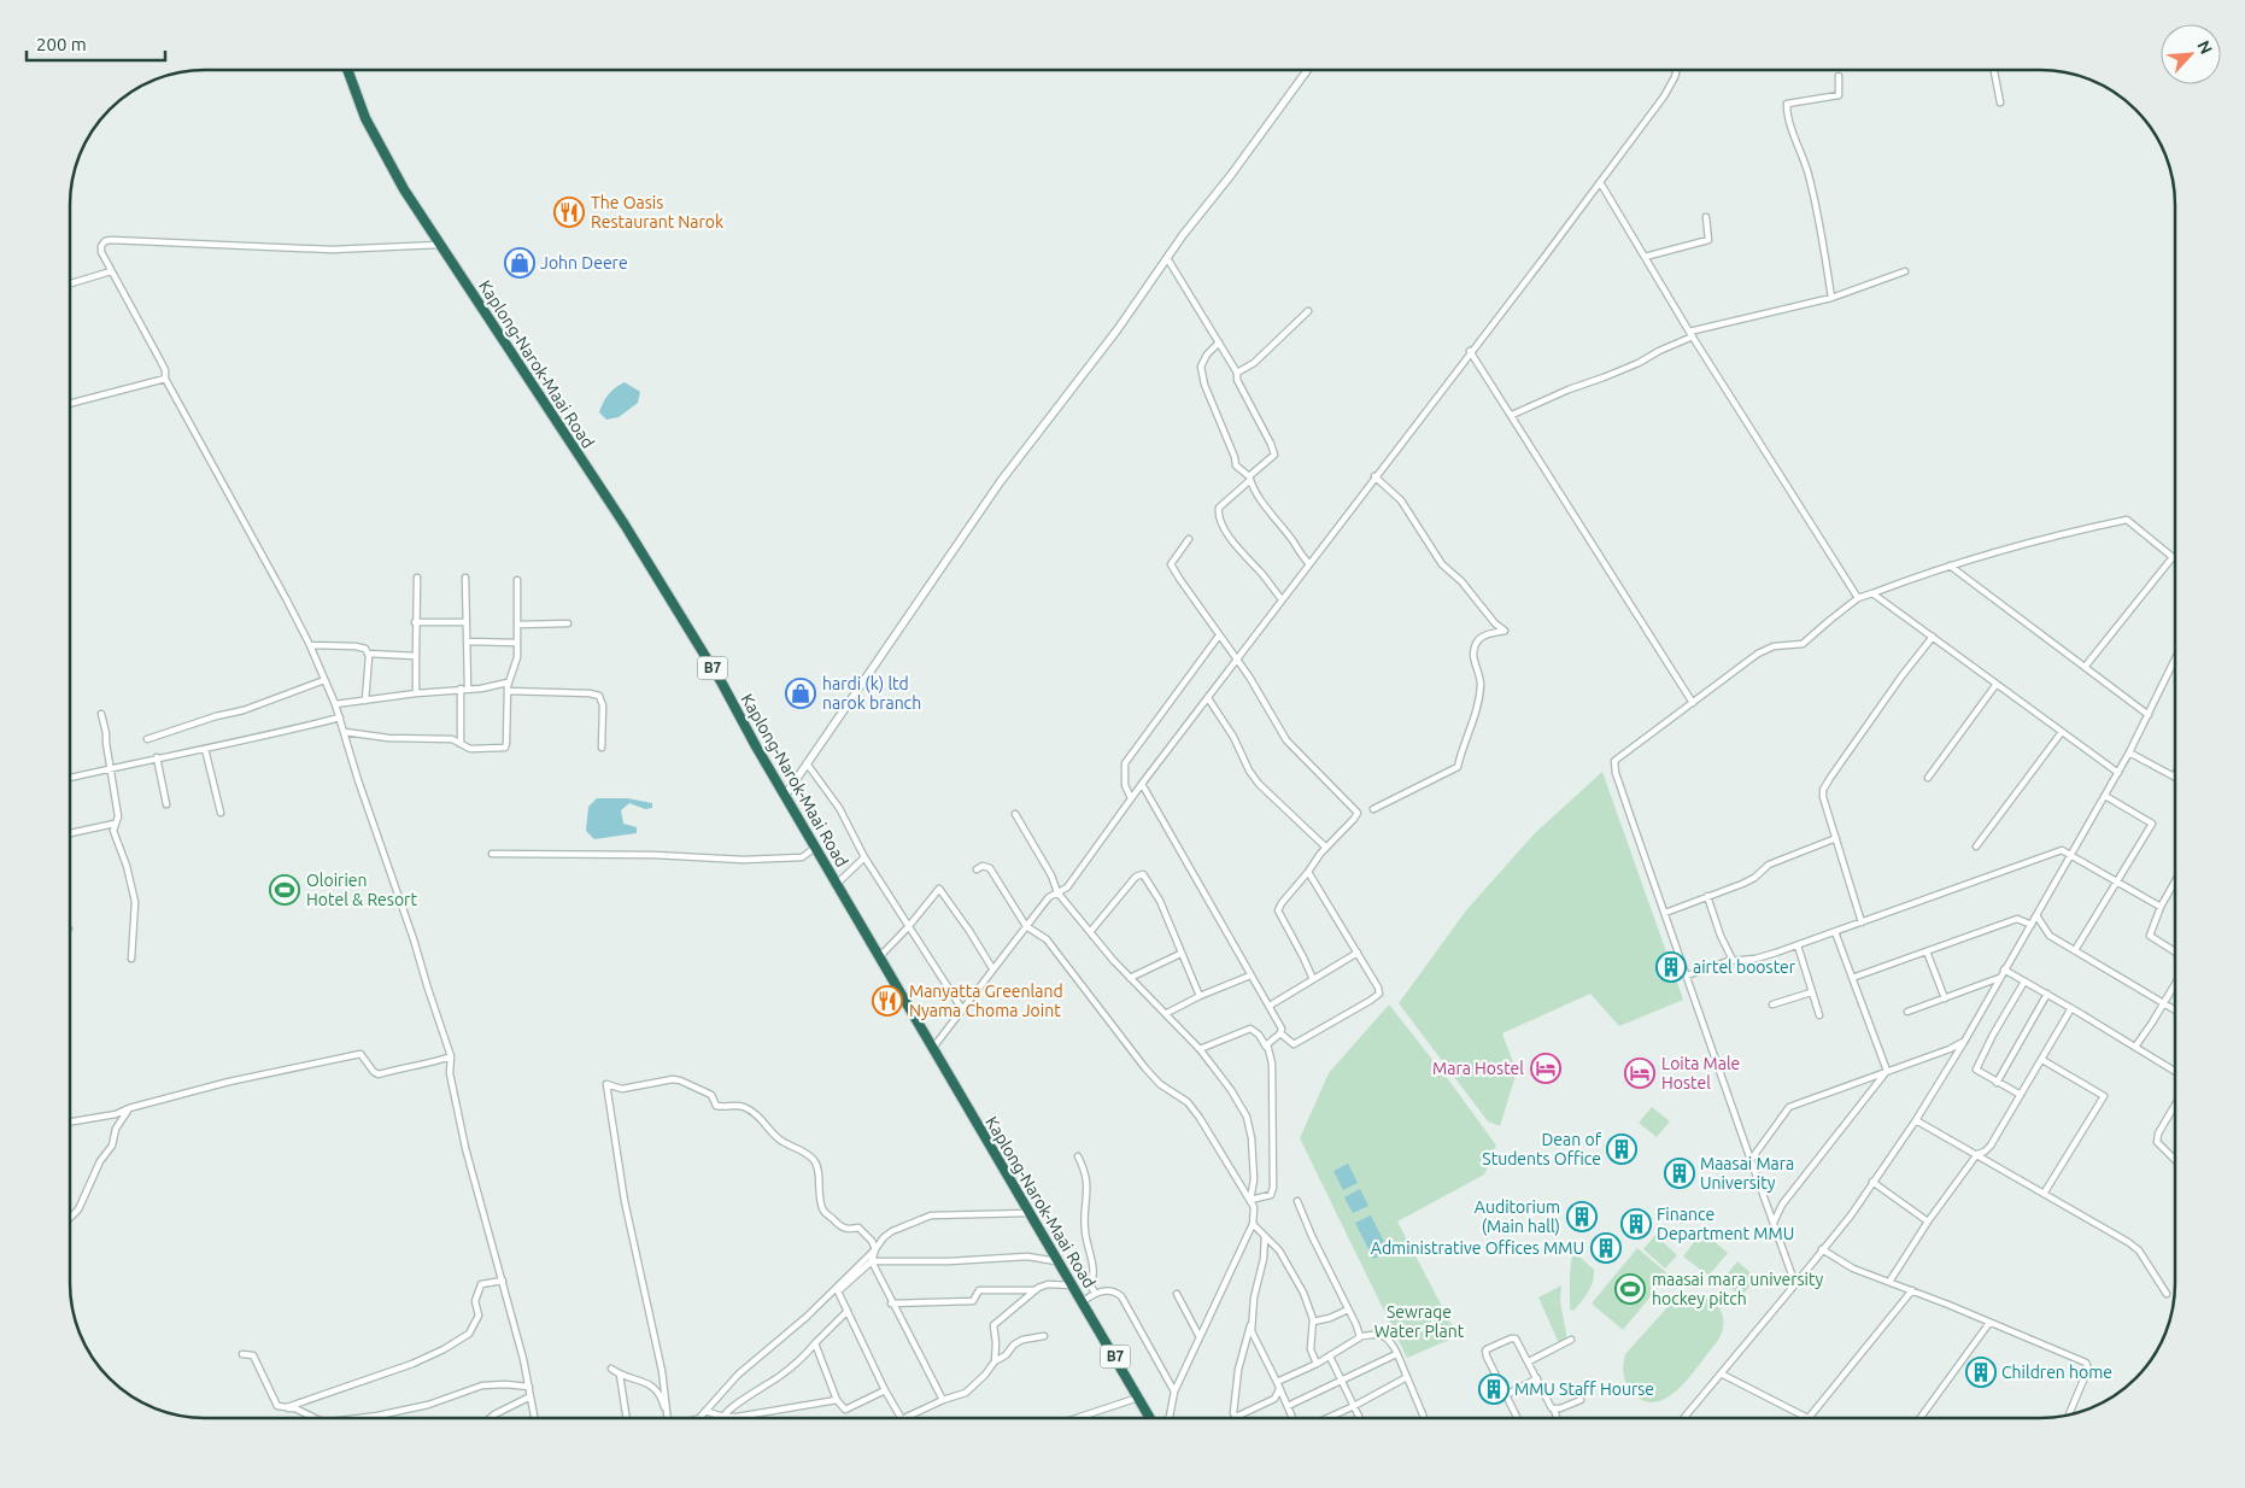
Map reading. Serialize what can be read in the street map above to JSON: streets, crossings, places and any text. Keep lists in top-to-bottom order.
{
  "streets": {
    "highway": ["Kaplong-Narok-Maai Road", "B7"]
  },
  "parks": ["Sewrage Water Plant"],
  "places": {
    "restaurant": ["The Oasis Restaurant Narok", "Manyatta Greenland Nyama Choma Joint"],
    "shop": ["John Deere", "hardi (k) ltd narok branch"],
    "sports": ["Oloirien Hotel & Resort", "maasai mara university hockey pitch"],
    "building": [
      "airtel booster",
      "Dean of Students Office",
      "Maasai Mara University",
      "Auditorium (Main hall)",
      "Finance Department MMU",
      "Administrative Offices MMU",
      "Children home",
      "MMU Staff Hourse"
    ],
    "hotel": ["Mara Hostel", "Loita Male Hostel"]
  },
  "scale_bar": "200 m",
  "north": "top right"
}
